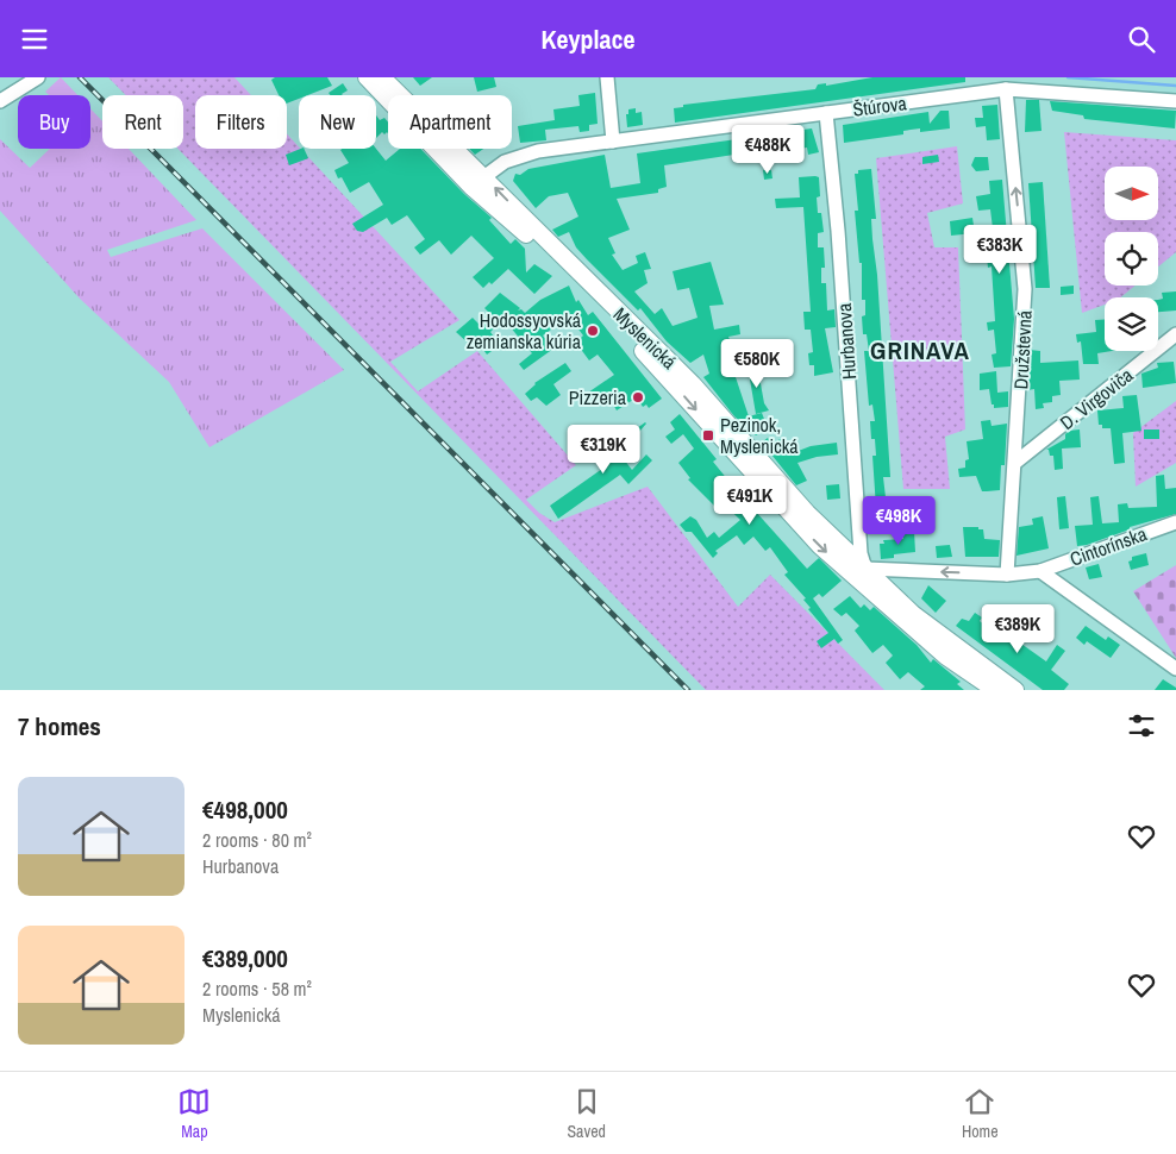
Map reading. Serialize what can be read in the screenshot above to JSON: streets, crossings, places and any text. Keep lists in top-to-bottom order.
{
  "streets": {
    "main road": ["Myslenická"],
    "street": [
      "Štúrova",
      "Hurbanova",
      "Družstevná",
      "D. Virgoviča",
      "Cintorínska"
    ]
  },
  "crossings": [
    ["Štúrova", "Myslenická"],
    ["Štúrova", "Hurbanova"],
    ["Štúrova", "Družstevná"],
    ["Myslenická", "Hurbanova"],
    ["Myslenická", "Cintorínska"],
    ["Hurbanova", "Cintorínska"],
    ["Družstevná", "D. Virgoviča"],
    ["Družstevná", "Cintorínska"]
  ],
  "one_way": ["Družstevná"],
  "districts": ["GRINAVA"],
  "places": {
    "other": ["Hodossyovská zemianska kúria", "Pizzeria"],
    "transit": ["Pezinok, Myslenická"]
  },
  "north": "right",
  "page": {
    "header": "Keyplace",
    "chip": [
      "Buy",
      "Rent",
      "Filters",
      "New",
      "Apartment"
    ],
    "price": [
      "€488K",
      "€383K",
      "€580K",
      "€319K",
      "€491K",
      "€498K",
      "€389K"
    ],
    "heading": "7 homes",
    "list": [
      {
        "name": "€498,000",
        "note": "2 rooms · 80 m² · Hurbanova"
      },
      {
        "name": "€389,000",
        "note": "2 rooms · 58 m² · Myslenická"
      }
    ],
    "tabs": ["Map", "Saved", "Home"]
  }
}
